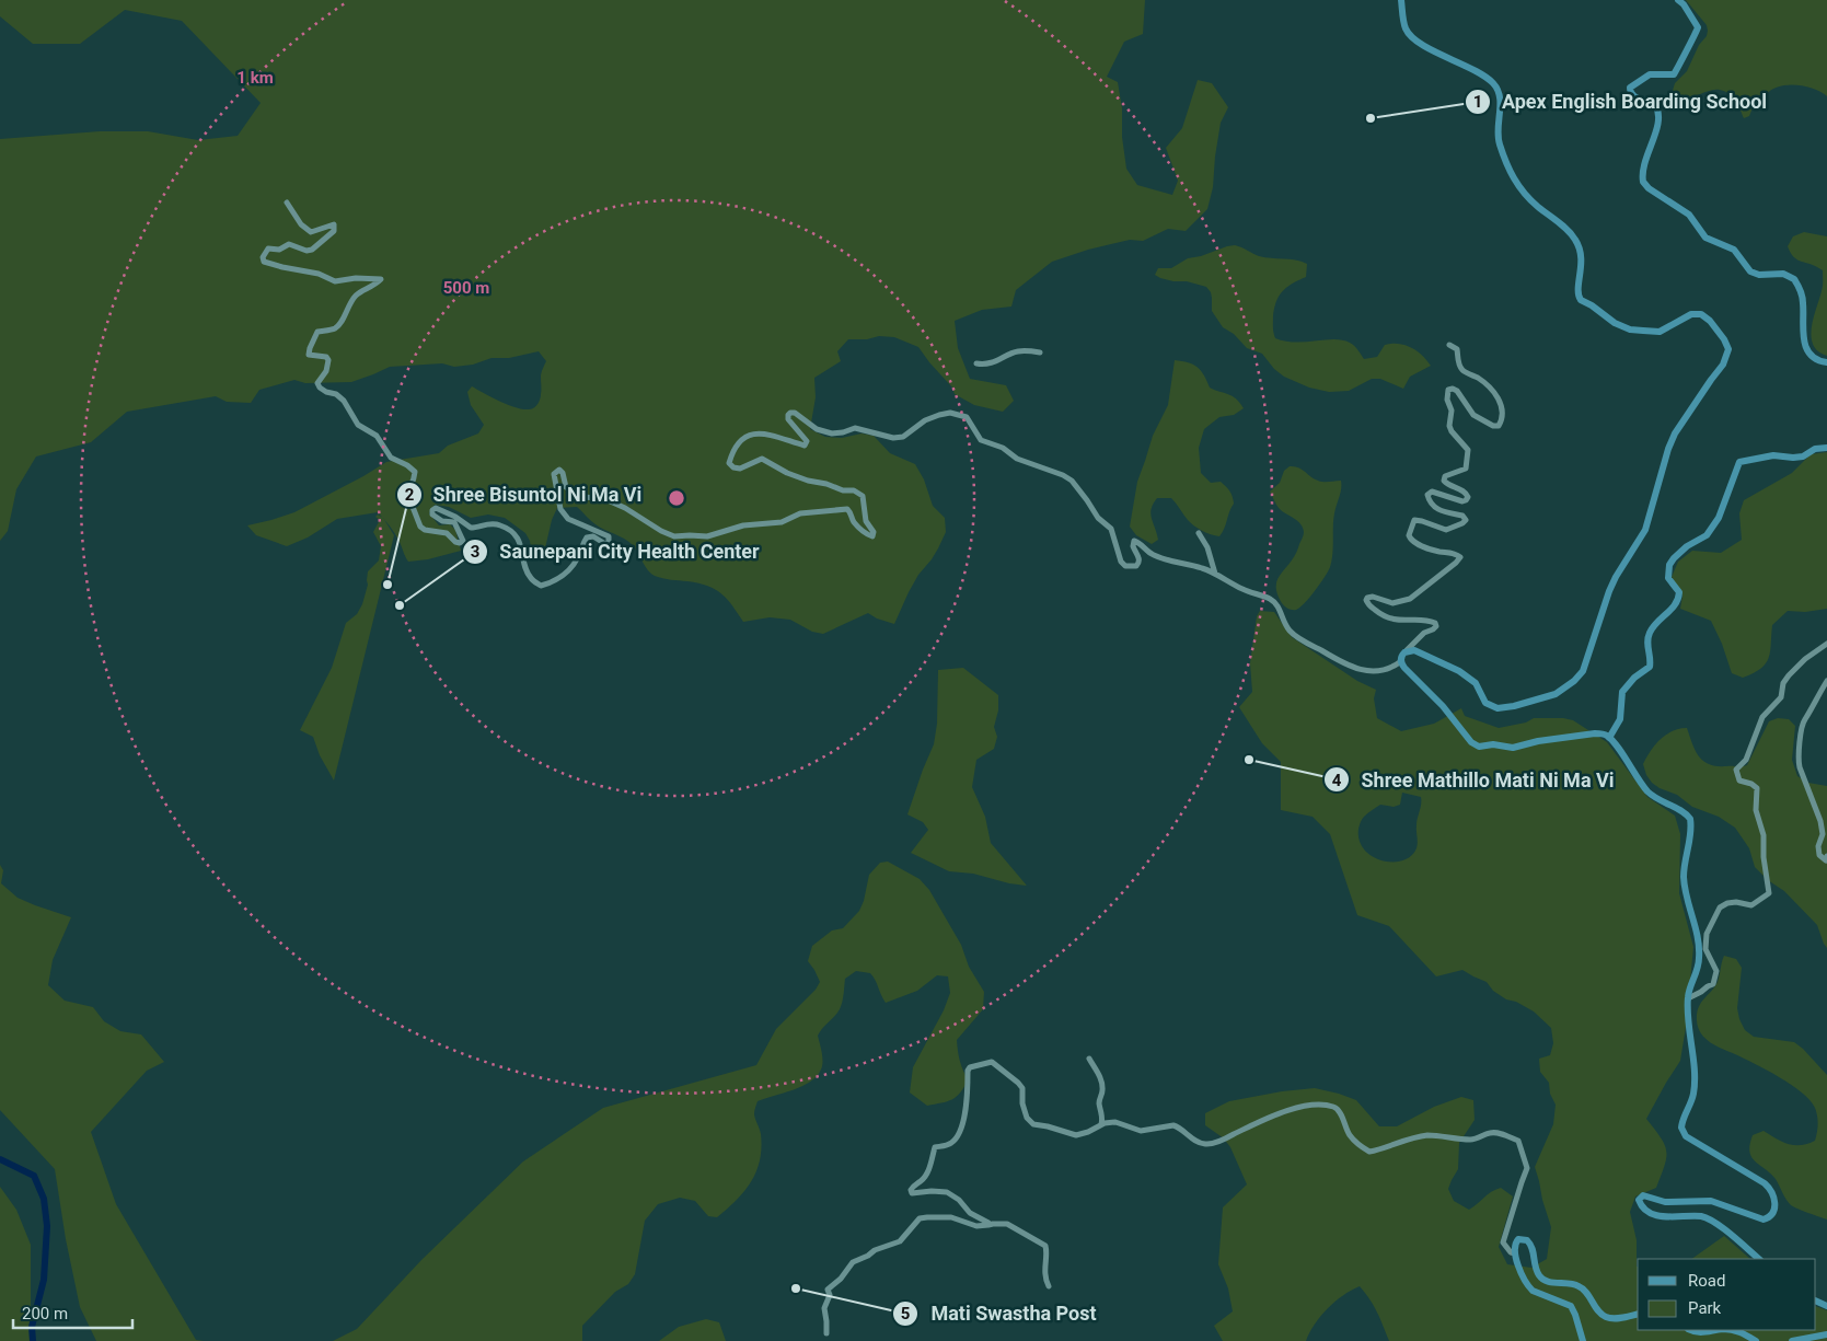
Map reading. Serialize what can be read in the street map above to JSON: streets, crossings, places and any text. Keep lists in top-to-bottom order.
{
  "places": [
    "Apex English Boarding School",
    "Shree Bisuntol Ni Ma Vi",
    "Saunepani City Health Center",
    "Shree Mathillo Mati Ni Ma Vi",
    "Mati Swastha Post"
  ],
  "legend": ["Road", "Park"],
  "scale_bar": "200 m",
  "rings": ["1 km", "500 m"]
}
